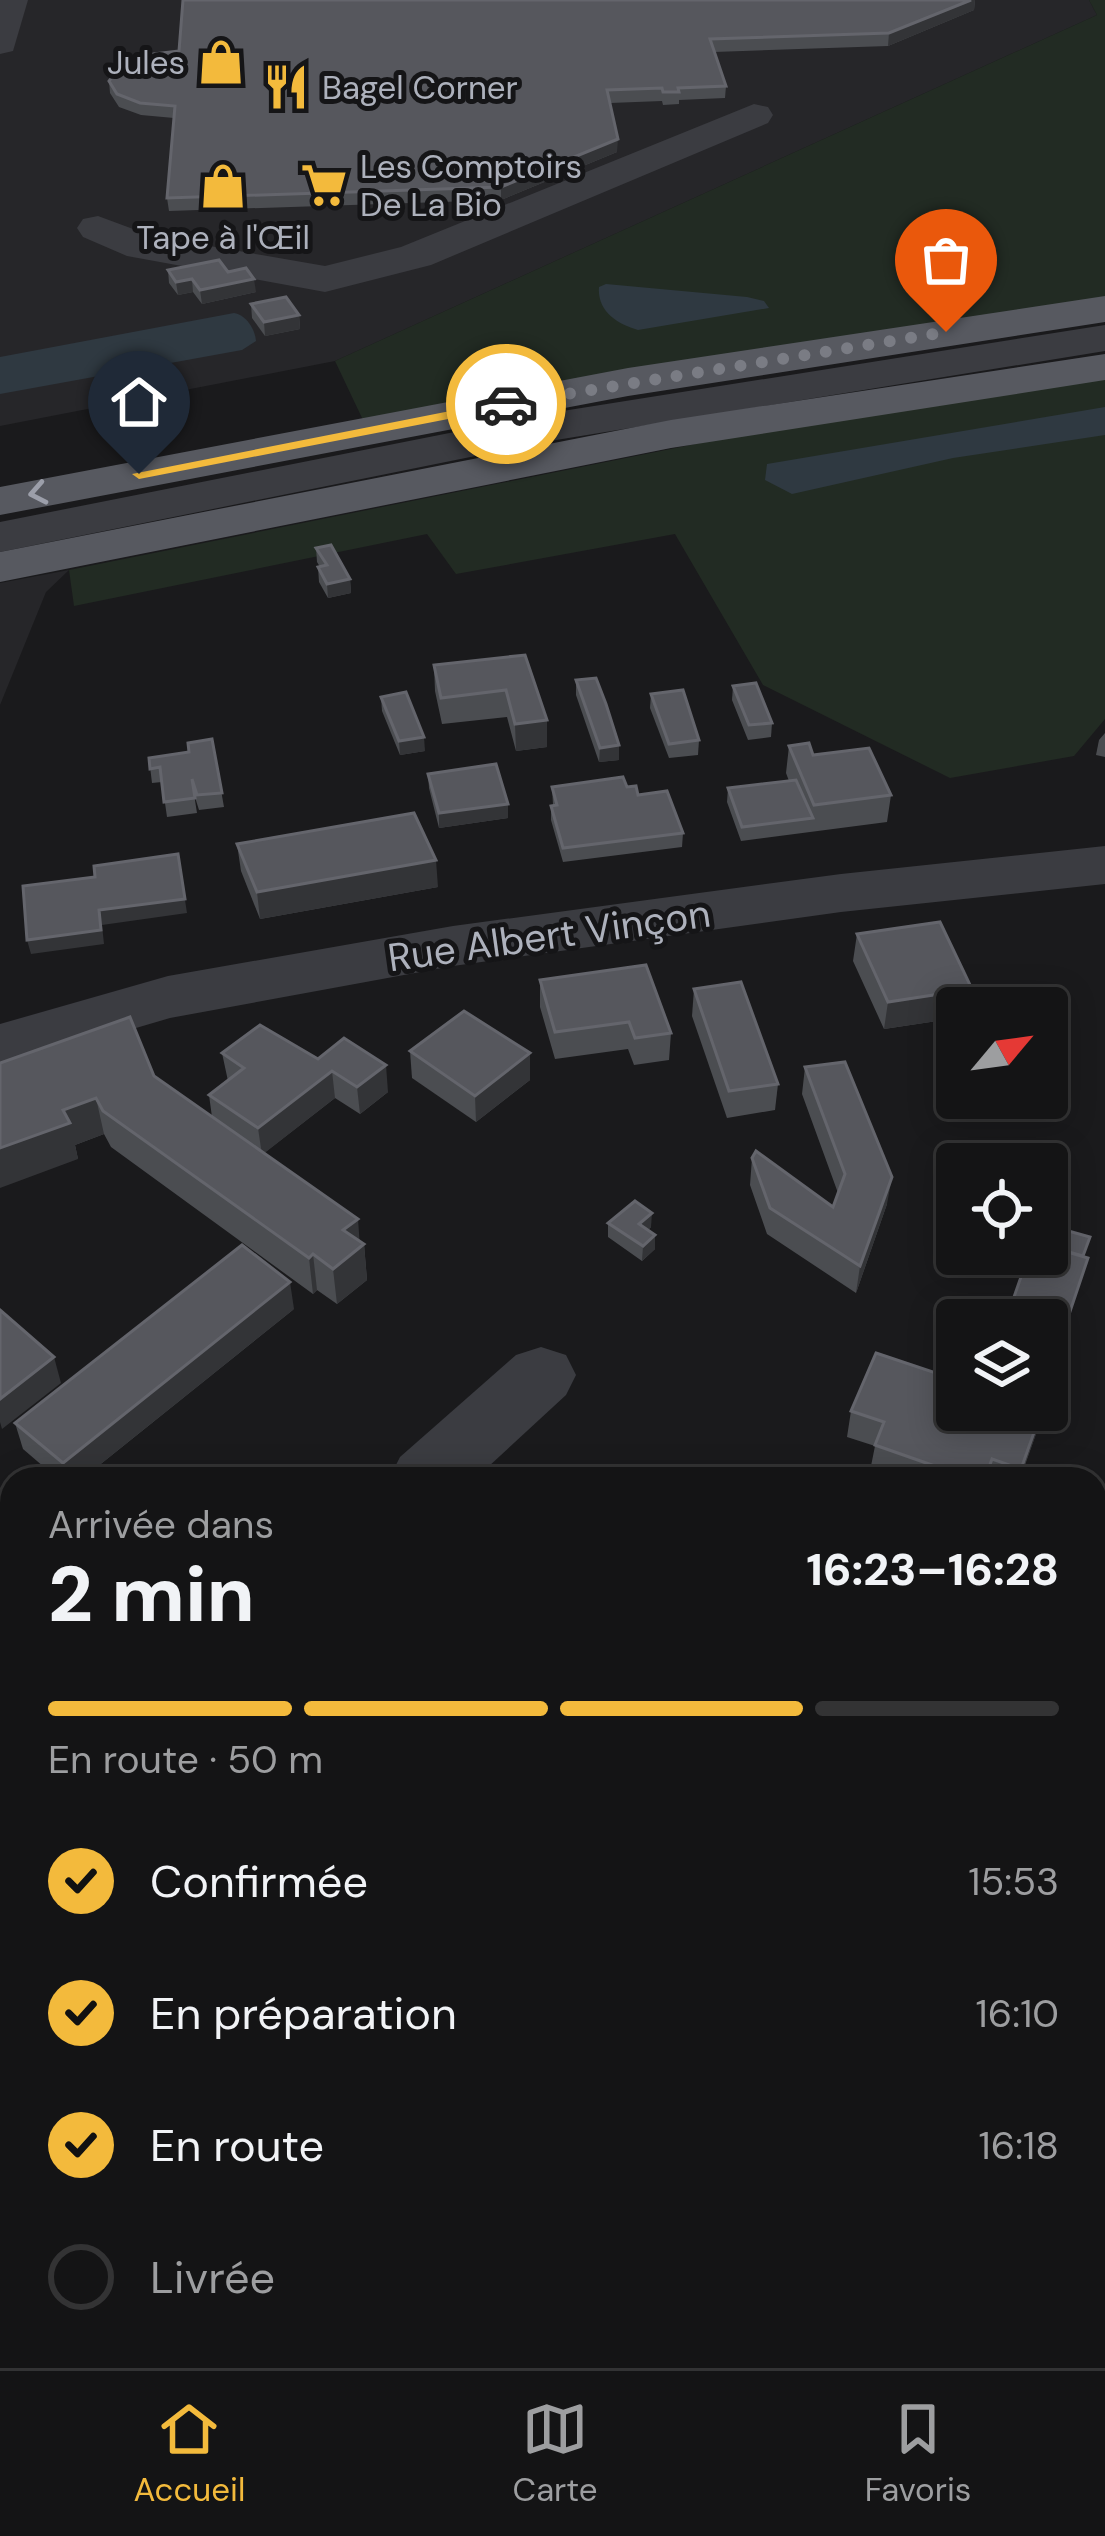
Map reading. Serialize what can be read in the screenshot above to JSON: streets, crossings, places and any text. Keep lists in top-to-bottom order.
{
  "streets": {
    "street": ["Rue Albert Vinçon"]
  },
  "places": {
    "shop": ["Jules", "Tape à l'Œil"],
    "restaurant": ["Bagel Corner"],
    "supermarket": ["Les Comptoirs De La Bio"]
  },
  "north": "top right",
  "page": {
    "heading": ["2 min", "Arrivée dans", "16:23–16:28"],
    "bar": "En route · 50 m",
    "list": [
      ["Confirmée", "15:53"],
      ["En préparation", "16:10"],
      ["En route", "16:18"],
      "Livrée"
    ],
    "tabs": ["Accueil", "Carte", "Favoris"]
  }
}
